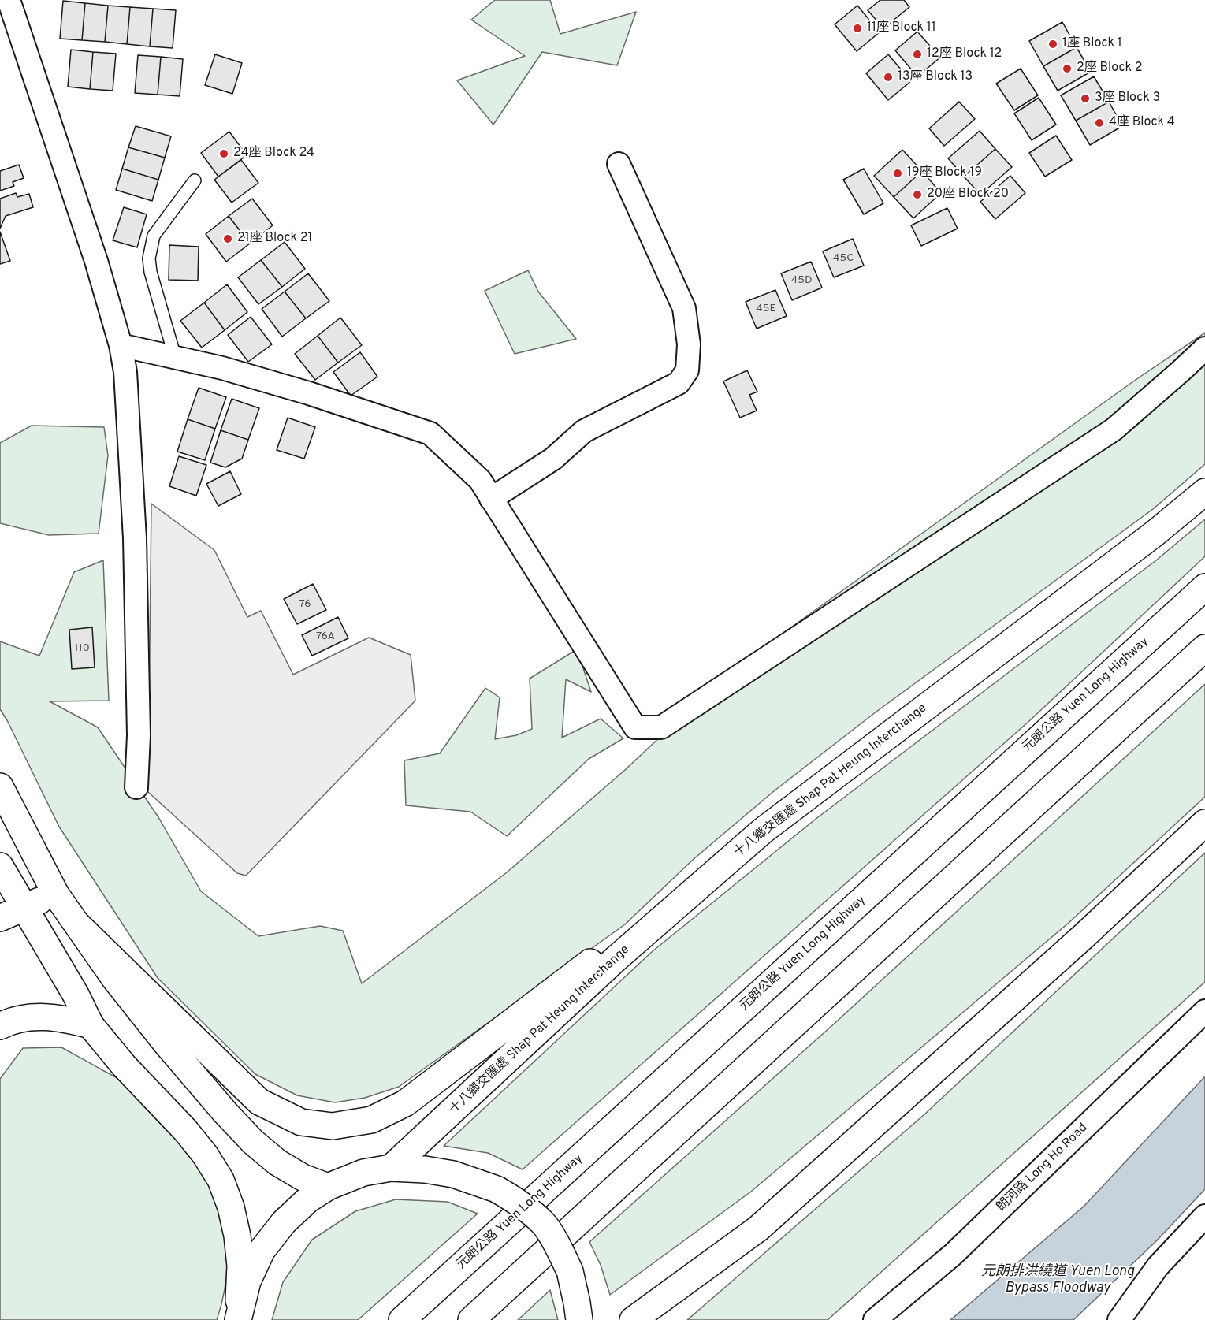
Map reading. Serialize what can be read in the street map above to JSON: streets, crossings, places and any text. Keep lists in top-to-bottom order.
{
  "streets": {
    "main road": ["元朗公路 Yuen Long Highway", "十八鄉交匯處 Shap Pat Heung Interchange"],
    "street": ["朗河路 Long Ho Road"]
  },
  "water": ["元朗排洪繞道 Yuen Long Bypass Floodway"],
  "places": [
    "11座 Block 11",
    "1座 Block 1",
    "12座 Block 12",
    "2座 Block 2",
    "13座 Block 13",
    "3座 Block 3",
    "4座 Block 4",
    "24座 Block 24",
    "19座 Block 19",
    "20座 Block 20",
    "21座 Block 21"
  ],
  "house_numbers": [
    "45C",
    "45D",
    "45E",
    "76",
    "76A",
    "110"
  ]
}
